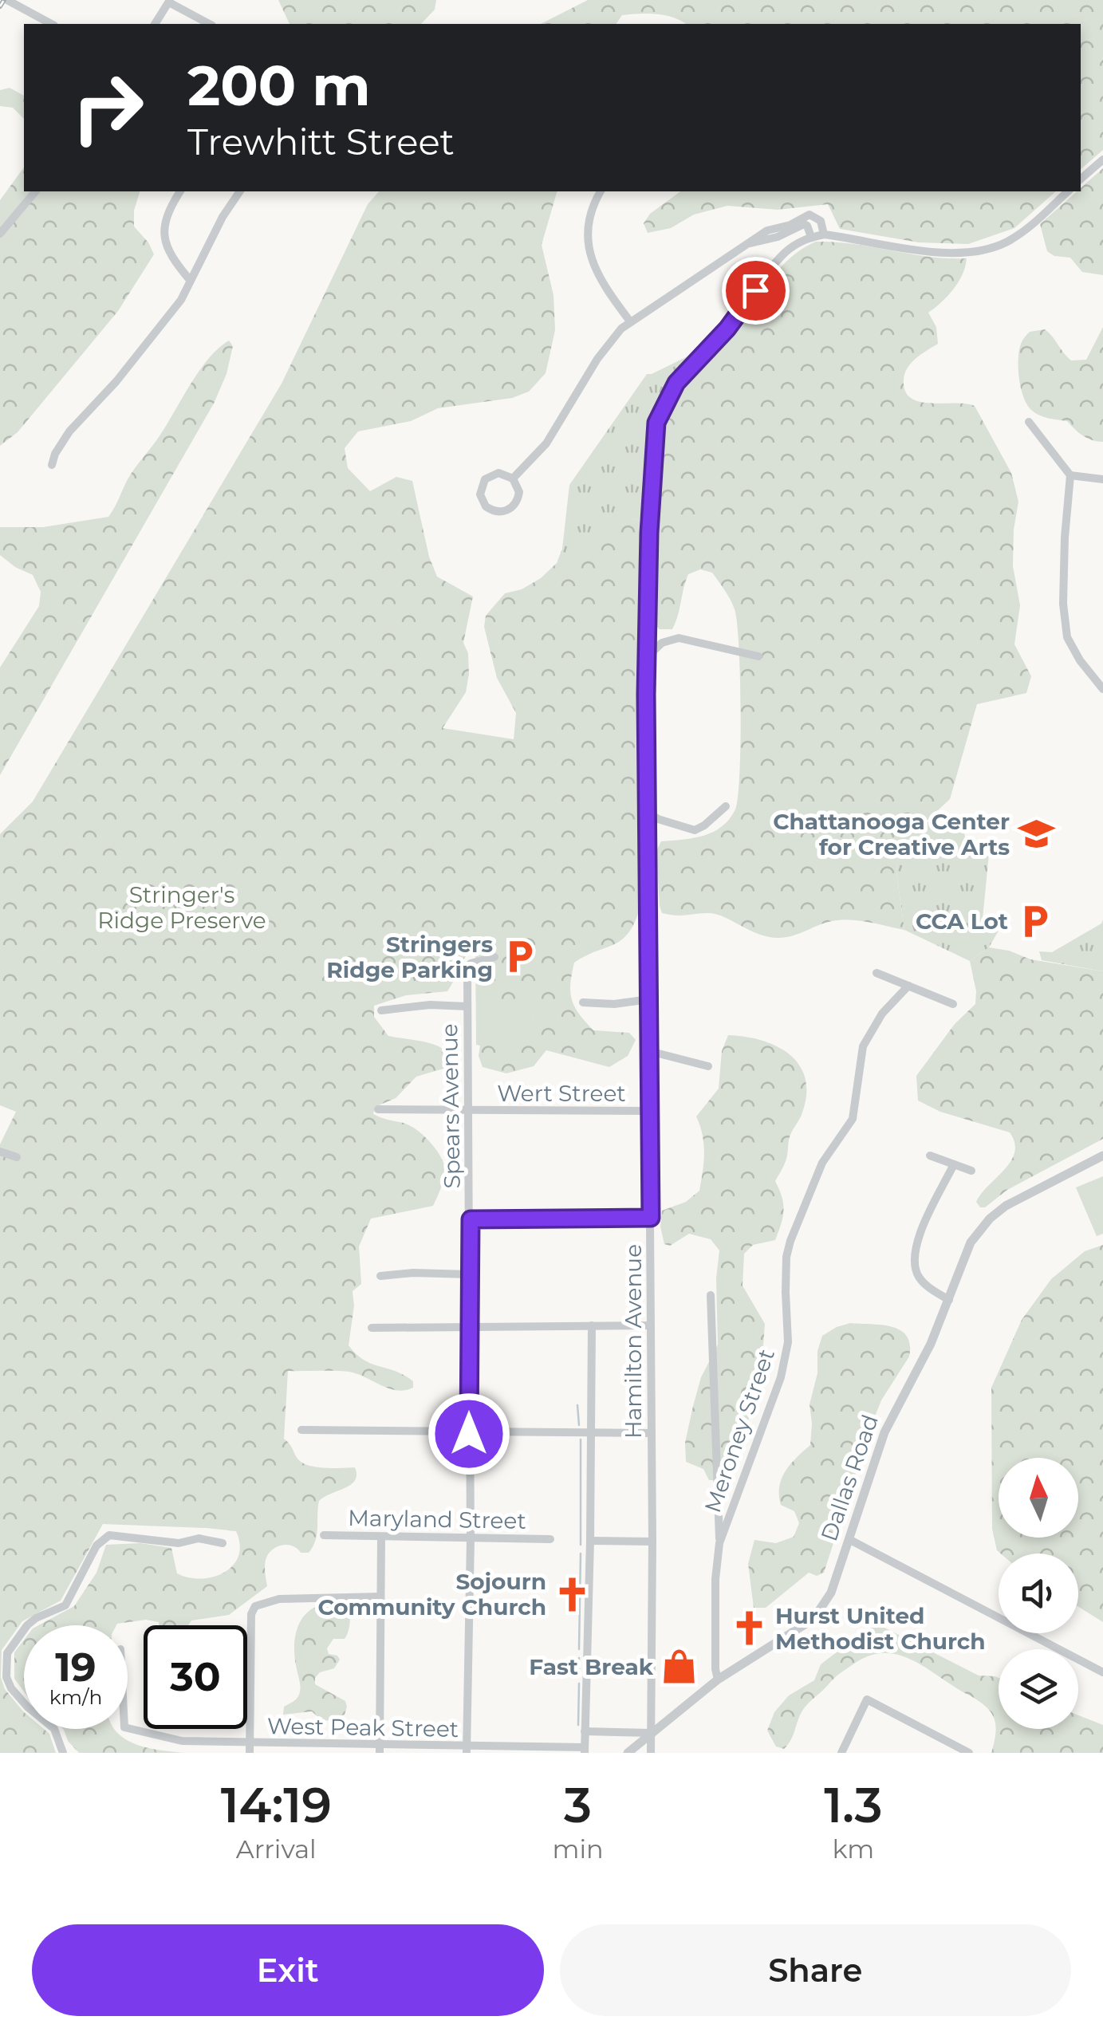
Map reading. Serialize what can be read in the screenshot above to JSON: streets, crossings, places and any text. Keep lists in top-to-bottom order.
{
  "streets": {
    "street": [
      "Wert Street",
      "Spears Avenue",
      "Hamilton Avenue",
      "Meroney Street",
      "Dallas Road",
      "Maryland Street",
      "West Peak Street"
    ]
  },
  "crossings": [
    ["Wert Street", "Spears Avenue"],
    ["Wert Street", "Hamilton Avenue"],
    ["Spears Avenue", "Maryland Street"],
    ["Spears Avenue", "West Peak Street"],
    ["Hamilton Avenue", "Dallas Road"],
    ["Meroney Street", "Dallas Road"]
  ],
  "parks": ["Stringer's Ridge Preserve"],
  "places": {
    "school or university": ["Chattanooga Center for Creative Arts"],
    "parking": ["CCA Lot", "Stringers Ridge Parking"],
    "church": ["Sojourn Community Church", "Hurst United Methodist Church"],
    "shop": ["Fast Break"]
  },
  "north": "top",
  "page": {
    "turn": ["200 m", "Trewhitt Street"],
    "speed": "19 km/h",
    "limit": "30",
    "eta": [
      "14:19",
      "Arrival",
      "3",
      "min",
      "1.3",
      "km"
    ],
    "buttons": ["Exit", "Share"]
  }
}
